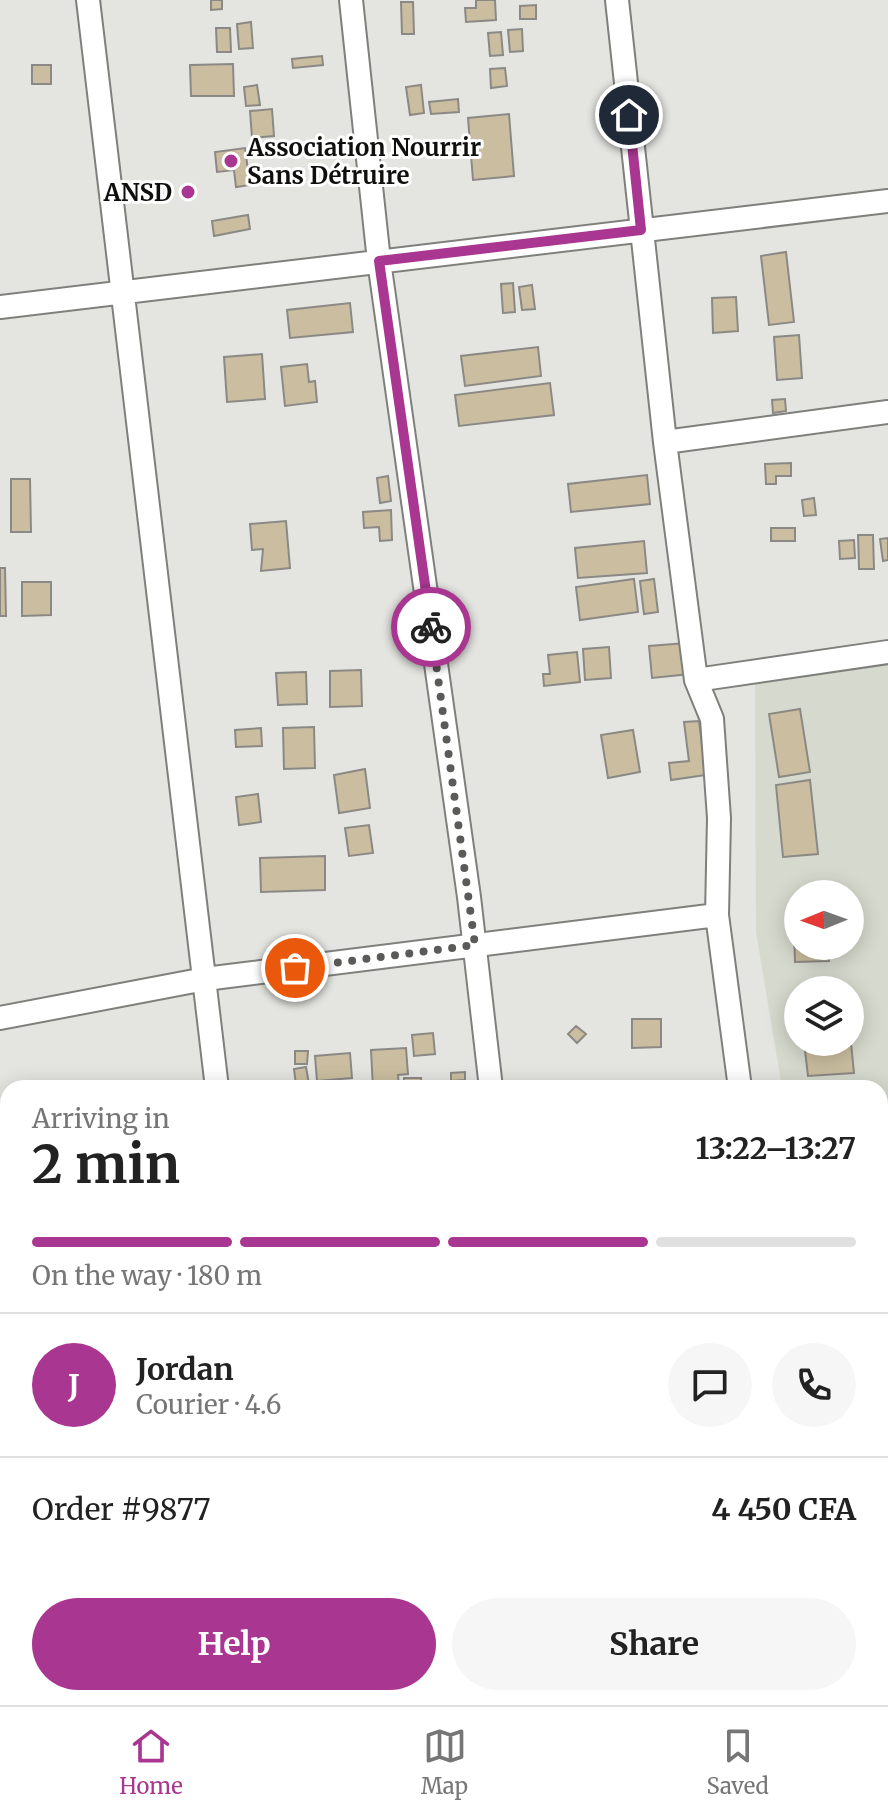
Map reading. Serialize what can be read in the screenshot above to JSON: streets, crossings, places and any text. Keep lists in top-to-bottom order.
{
  "places": ["Association Nourrir Sans Détruire", "ANSD"],
  "north": "left",
  "page": {
    "heading": ["2 min", "Arriving in", "13:22–13:27"],
    "panel": [
      "Jordan",
      "Courier · 4.6",
      "Order #9877",
      "4 450 CFA"
    ],
    "bar": "On the way · 180 m",
    "round": "J",
    "buttons": ["Help", "Share"],
    "tabs": ["Home", "Map", "Saved"]
  }
}
